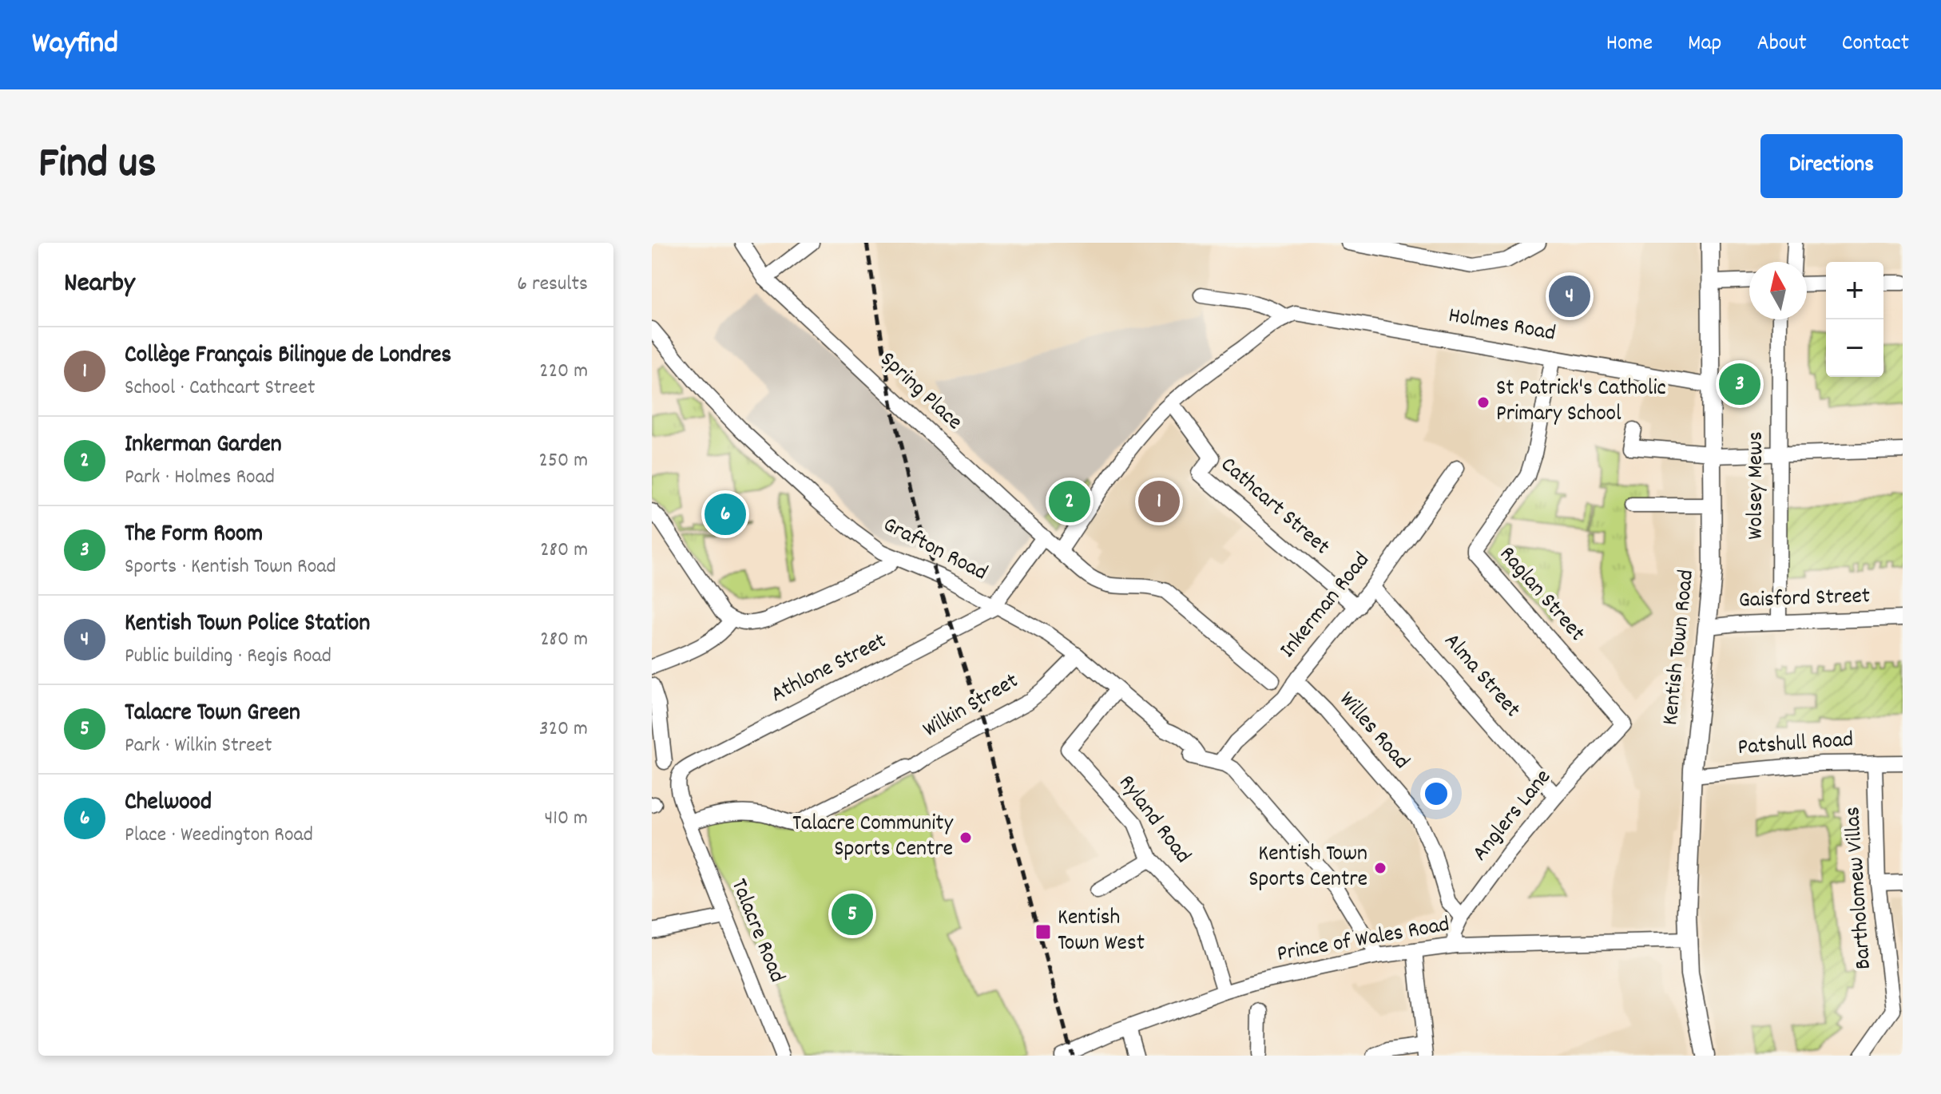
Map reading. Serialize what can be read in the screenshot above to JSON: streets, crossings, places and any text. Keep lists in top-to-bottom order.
{
  "streets": {
    "main road": ["Kentish Town Road"],
    "street": [
      "Holmes Road",
      "Spring Place",
      "Wolsey Mews",
      "Cathcart Street",
      "Grafton Road",
      "Raglan Street",
      "Gaisford Street",
      "Inkerman Road",
      "Athlone Street",
      "Alma Street",
      "Wilkin Street",
      "Willes Road",
      "Patshull Road",
      "Anglers Lane",
      "Ryland Road",
      "Bartholomew Villas",
      "Talacre Road",
      "Prince of Wales Road"
    ]
  },
  "crossings": [
    ["Holmes Road", "Raglan Street"],
    ["Holmes Road", "Kentish Town Road"],
    ["Wolsey Mews", "Gaisford Street"],
    ["Cathcart Street", "Inkerman Road"],
    ["Grafton Road", "Inkerman Road"],
    ["Grafton Road", "Athlone Street"],
    ["Grafton Road", "Wilkin Street"],
    ["Grafton Road", "Ryland Road"],
    ["Grafton Road", "Prince of Wales Road"],
    ["Raglan Street", "Anglers Lane"],
    ["Gaisford Street", "Kentish Town Road"],
    ["Inkerman Road", "Alma Street"],
    ["Inkerman Road", "Willes Road"],
    ["Kentish Town Road", "Patshull Road"],
    ["Kentish Town Road", "Prince of Wales Road"],
    ["Athlone Street", "Talacre Road"],
    ["Alma Street", "Anglers Lane"],
    ["Wilkin Street", "Talacre Road"],
    ["Willes Road", "Anglers Lane"],
    ["Patshull Road", "Bartholomew Villas"],
    ["Anglers Lane", "Prince of Wales Road"],
    ["Ryland Road", "Prince of Wales Road"]
  ],
  "places": {
    "other": ["St Patrick's Catholic Primary School", "Talacre Community Sports Centre", "Kentish Town Sports Centre"],
    "transit": ["Kentish Town West"]
  },
  "north": "top",
  "page": {
    "header": "Wayfind",
    "nav": [
      "Home",
      "Map",
      "About",
      "Contact"
    ],
    "title": "Find us",
    "buttons": "Directions",
    "heading": ["Nearby", "6 results"],
    "map_buttons": ["+", "−"],
    "pins": [
      "4",
      "3",
      "1",
      "2",
      "6",
      "5"
    ],
    "list": [
      {
        "mark": "1",
        "name": "Collège Français Bilingue de Londres",
        "note": "School · Cathcart Street",
        "value": "220 m"
      },
      {
        "mark": "2",
        "name": "Inkerman Garden",
        "note": "Park · Holmes Road",
        "value": "250 m"
      },
      {
        "mark": "3",
        "name": "The Form Room",
        "note": "Sports · Kentish Town Road",
        "value": "280 m"
      },
      {
        "mark": "4",
        "name": "Kentish Town Police Station",
        "note": "Public building · Regis Road",
        "value": "280 m"
      },
      {
        "mark": "5",
        "name": "Talacre Town Green",
        "note": "Park · Wilkin Street",
        "value": "320 m"
      },
      {
        "mark": "6",
        "name": "Chelwood",
        "note": "Place · Weedington Road",
        "value": "410 m"
      }
    ]
  }
}
